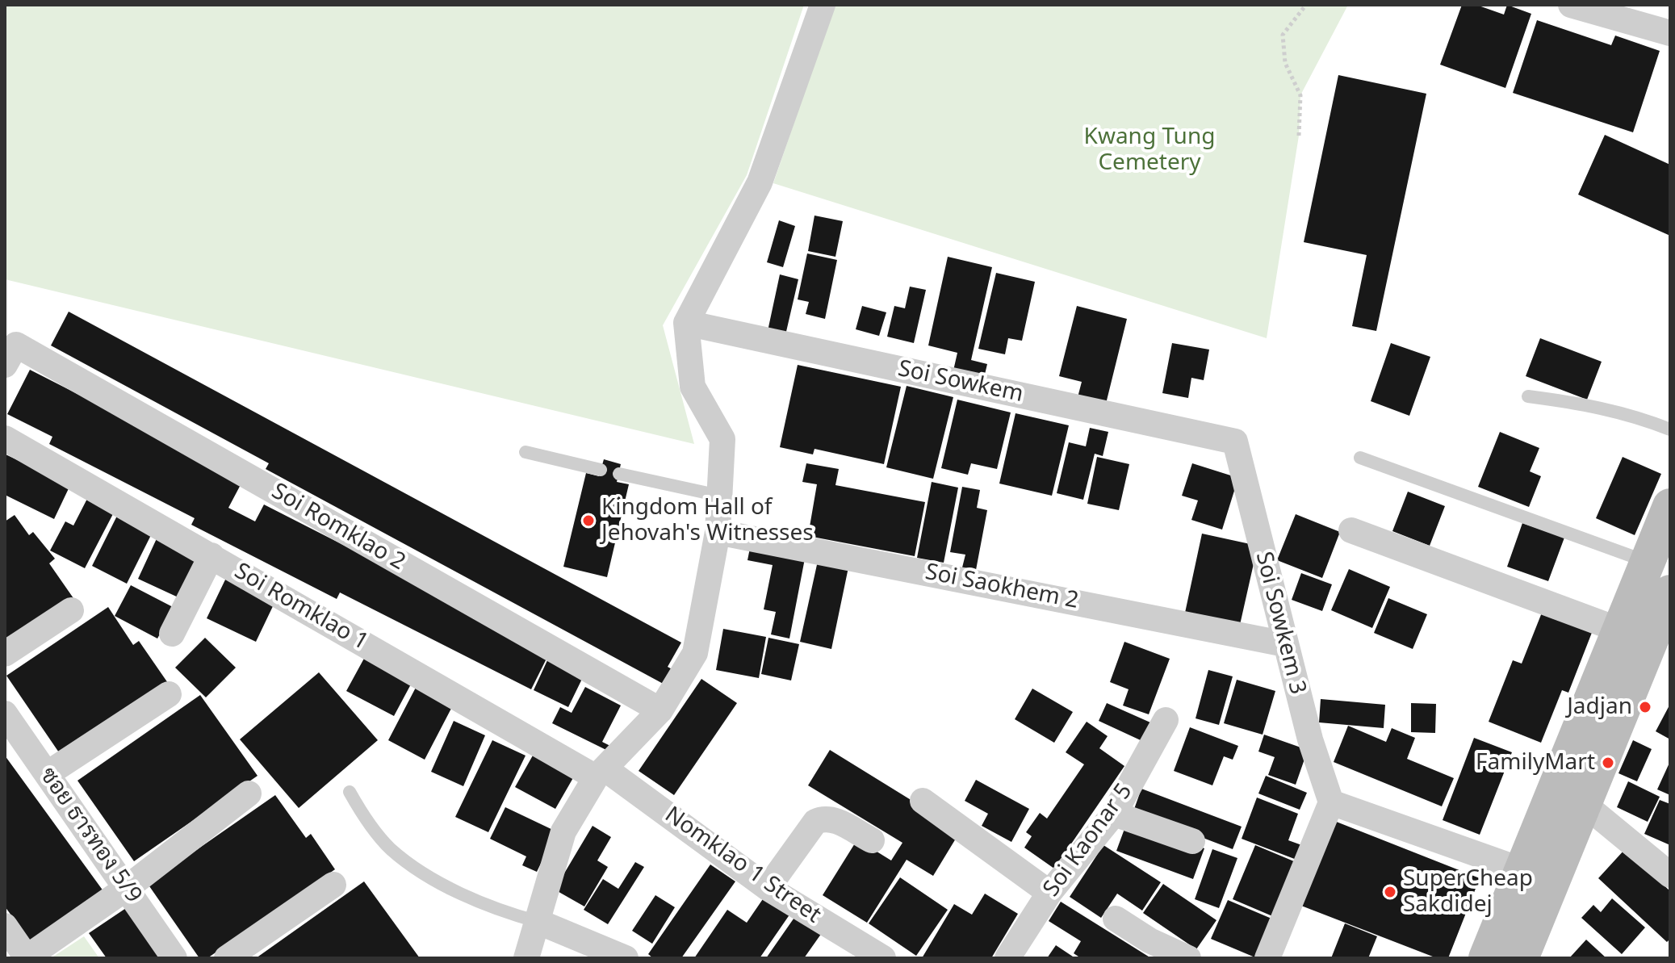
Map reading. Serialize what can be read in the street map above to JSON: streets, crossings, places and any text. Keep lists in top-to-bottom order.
{
  "streets": {
    "street": [
      "Soi Sowkem",
      "Soi Romklao 2",
      "Soi Saokhem 2",
      "Soi Romklao 1",
      "Soi Sowkem 3",
      "ซอย ธารทอง 5/9",
      "Soi Kaonar 5",
      "Nomklao 1 Street"
    ]
  },
  "crossings": [
    ["Soi Sowkem", "Soi Sowkem 3"],
    ["Soi Saokhem 2", "Soi Sowkem 3"],
    ["Soi Romklao 1", "Nomklao 1 Street"]
  ],
  "parks": ["Kwang Tung Cemetery"],
  "places": [
    "Kingdom Hall of Jehovah's Witnesses",
    "Jadjan",
    "FamilyMart",
    "SuperCheap Sakdidej"
  ]
}
